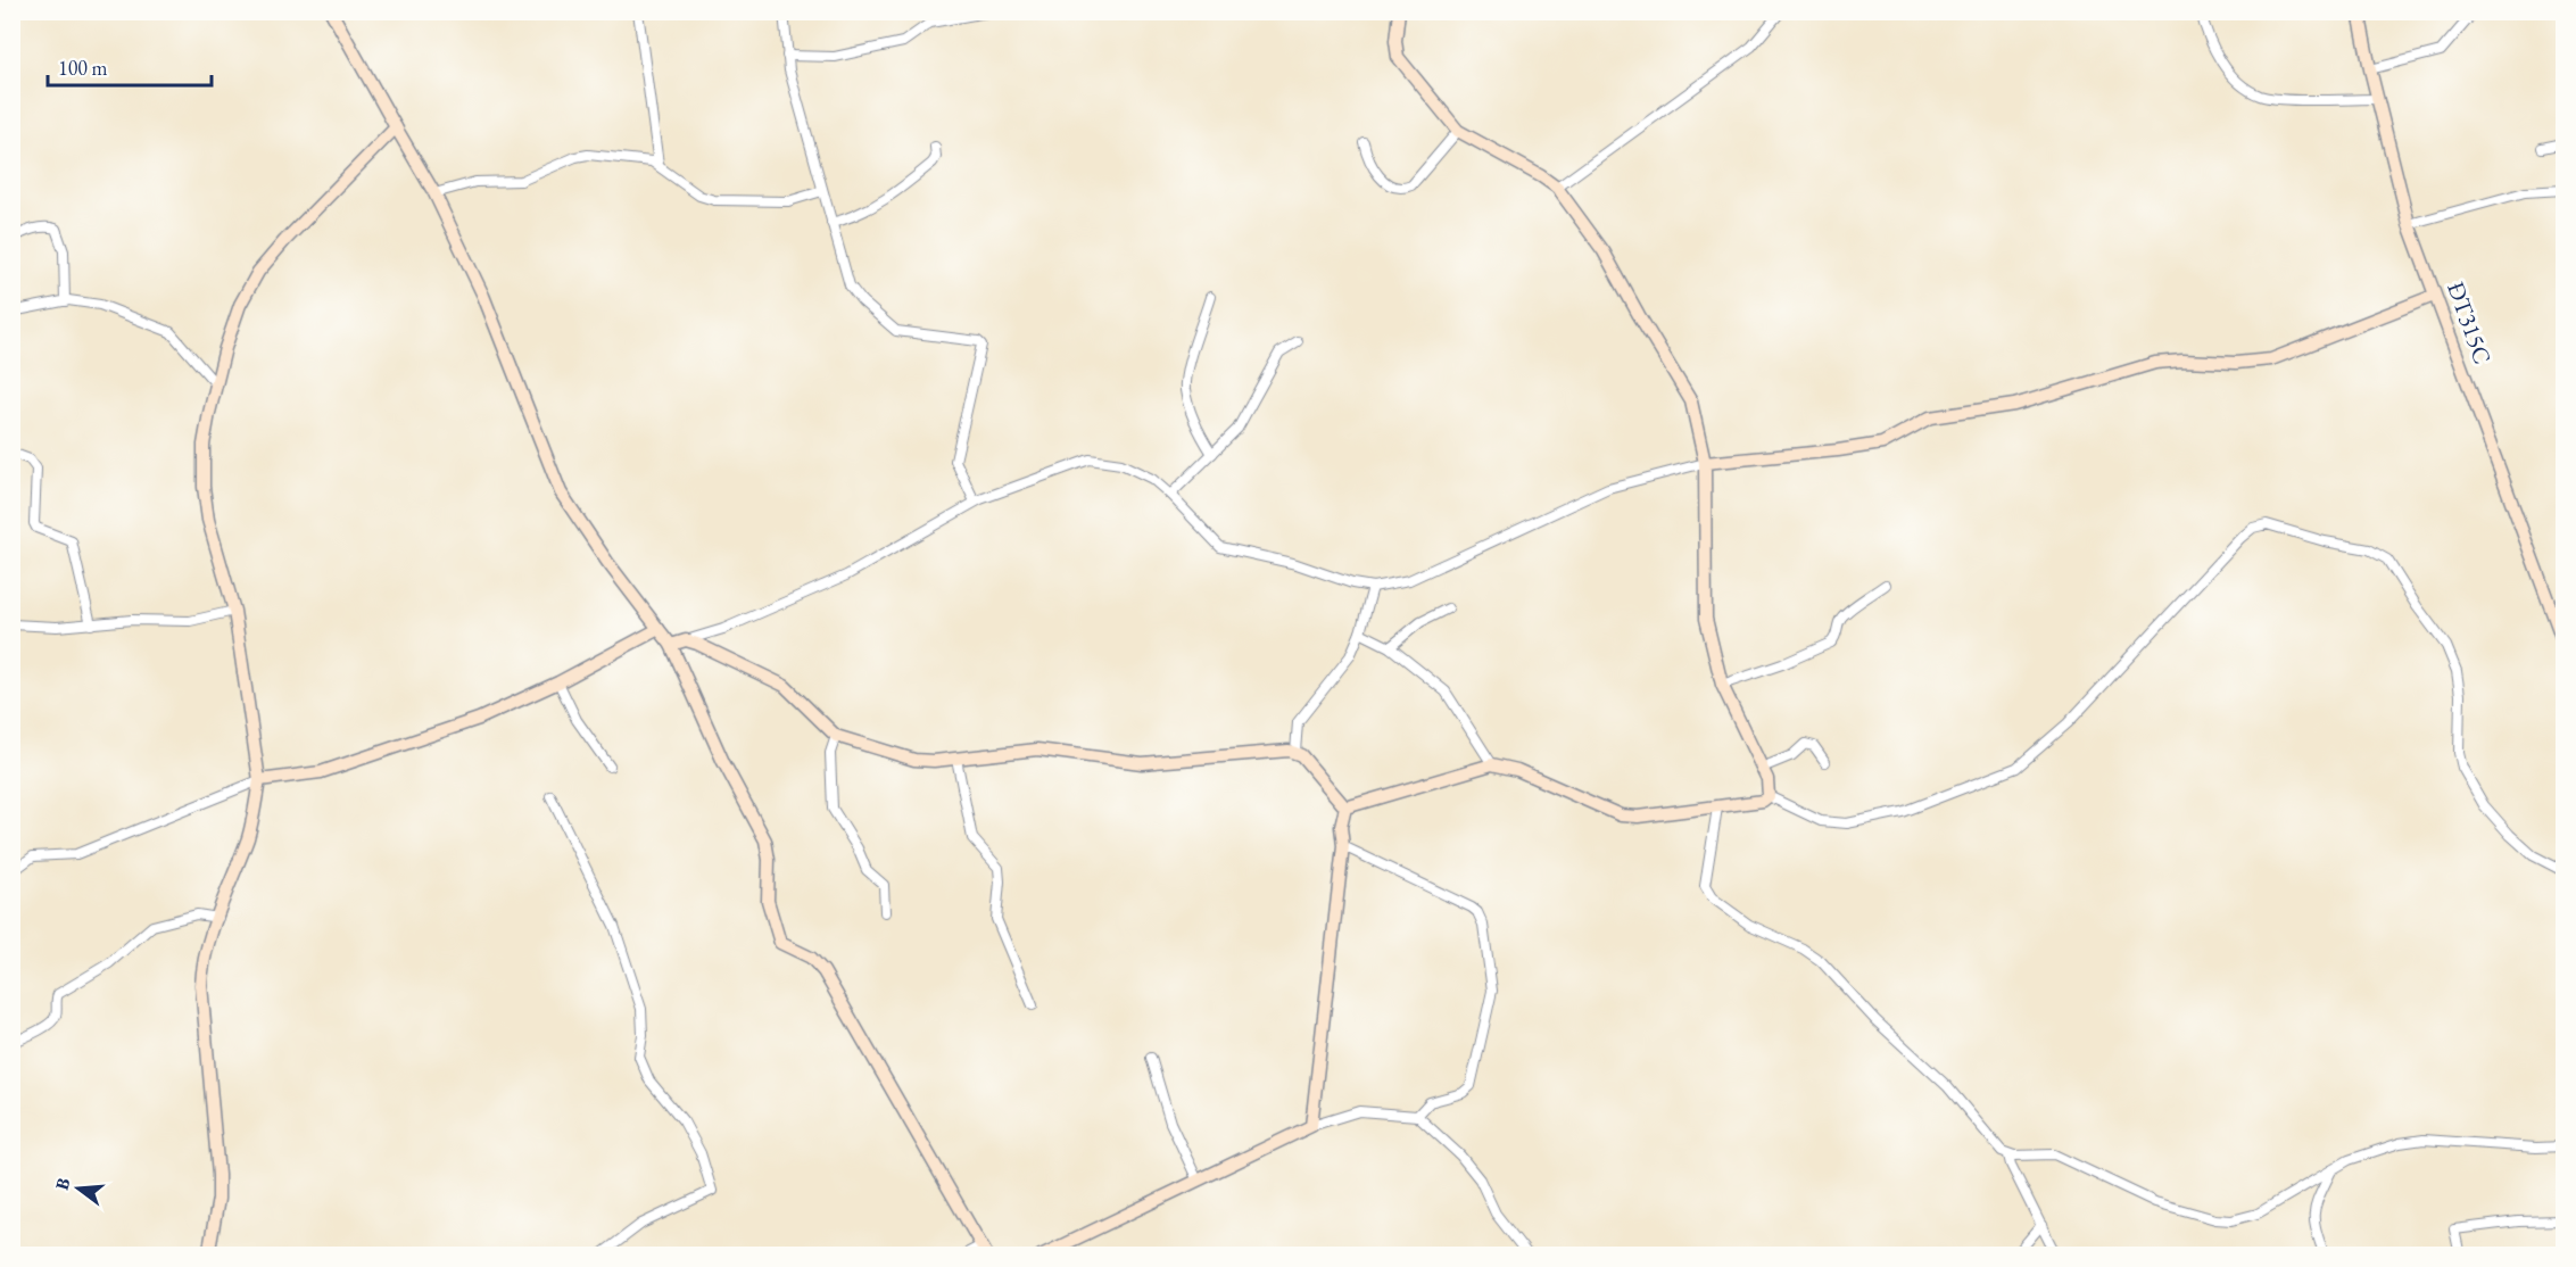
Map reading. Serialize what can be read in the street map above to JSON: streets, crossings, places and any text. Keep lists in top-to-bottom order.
{
  "streets": {
    "street": ["ĐT315C"]
  },
  "scale_bar": "100 m",
  "north": "left"
}
